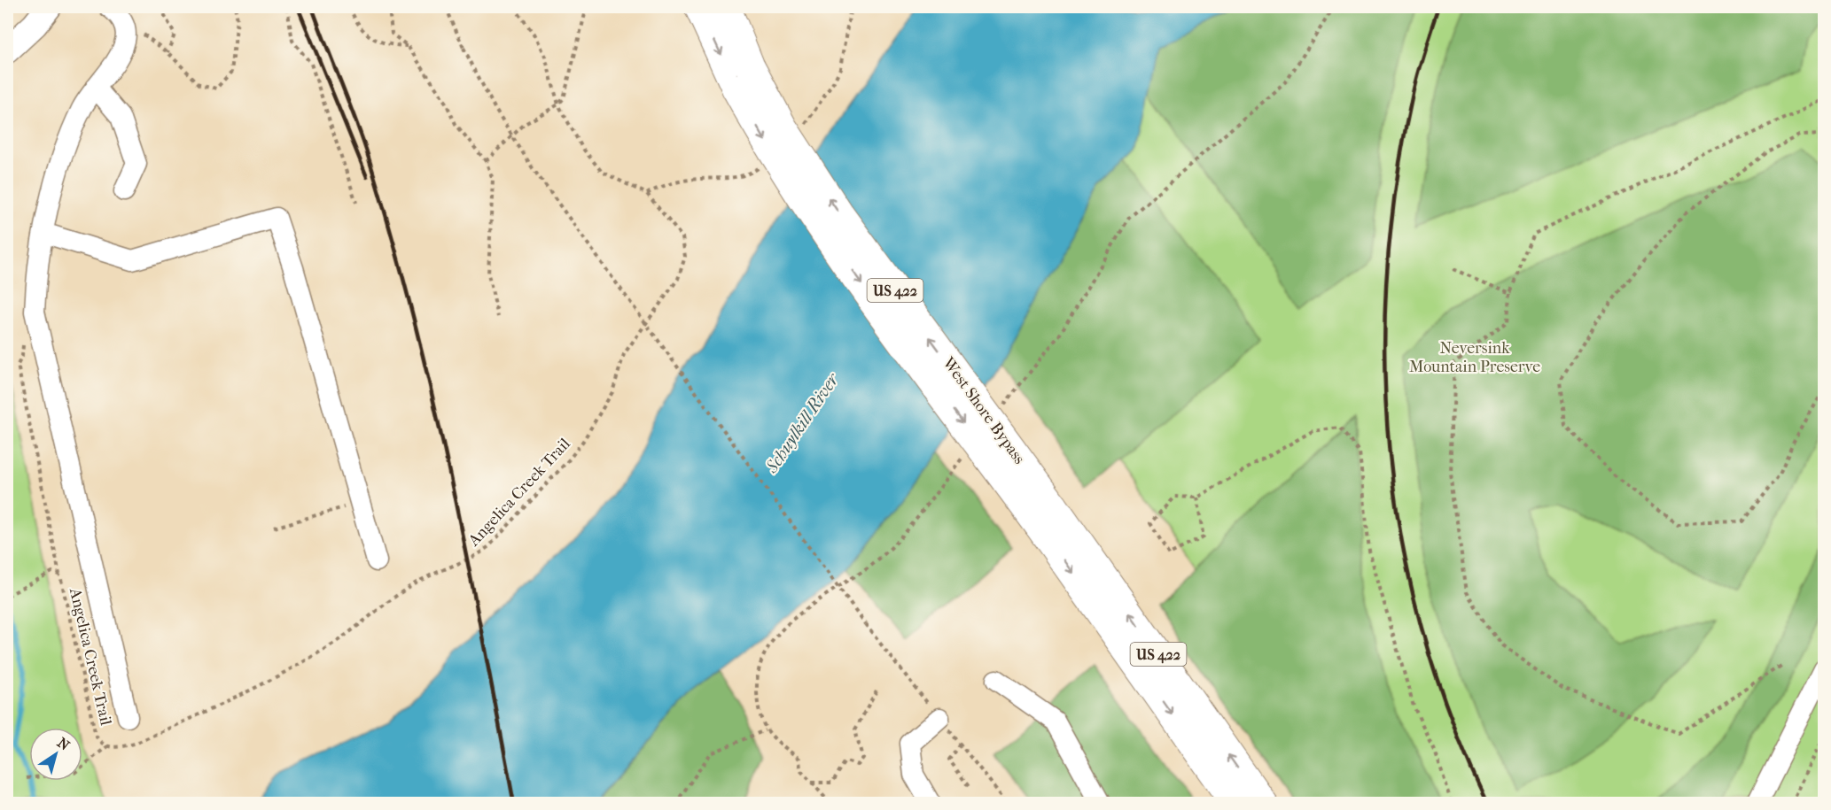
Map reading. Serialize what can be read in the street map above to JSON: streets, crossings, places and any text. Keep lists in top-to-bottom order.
{
  "streets": {
    "highway": ["US 422", "West Shore Bypass"],
    "path": ["Angelica Creek Trail"]
  },
  "water": ["Schuylkill River"],
  "parks": ["Neversink Mountain Preserve"],
  "north": "top right"
}
